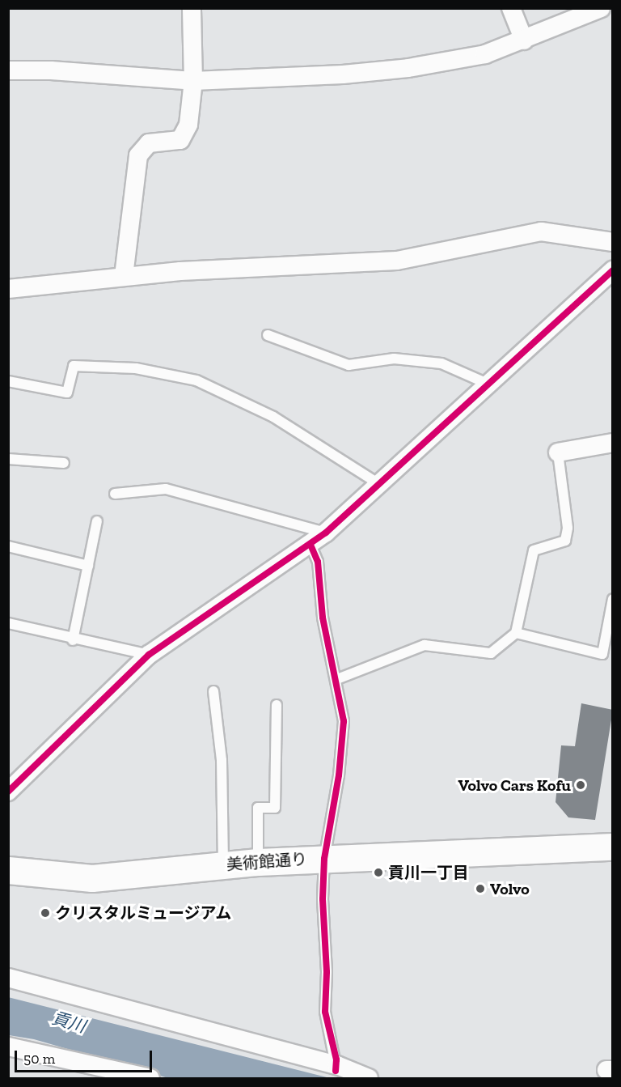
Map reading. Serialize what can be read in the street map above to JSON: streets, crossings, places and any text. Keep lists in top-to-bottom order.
{
  "streets": {
    "highway": ["美術館通り"]
  },
  "water": ["貢川"],
  "places": [
    "Volvo Cars Kofu",
    "貢川一丁目",
    "Volvo",
    "クリスタルミュージアム"
  ],
  "scale_bar": "50 m"
}
